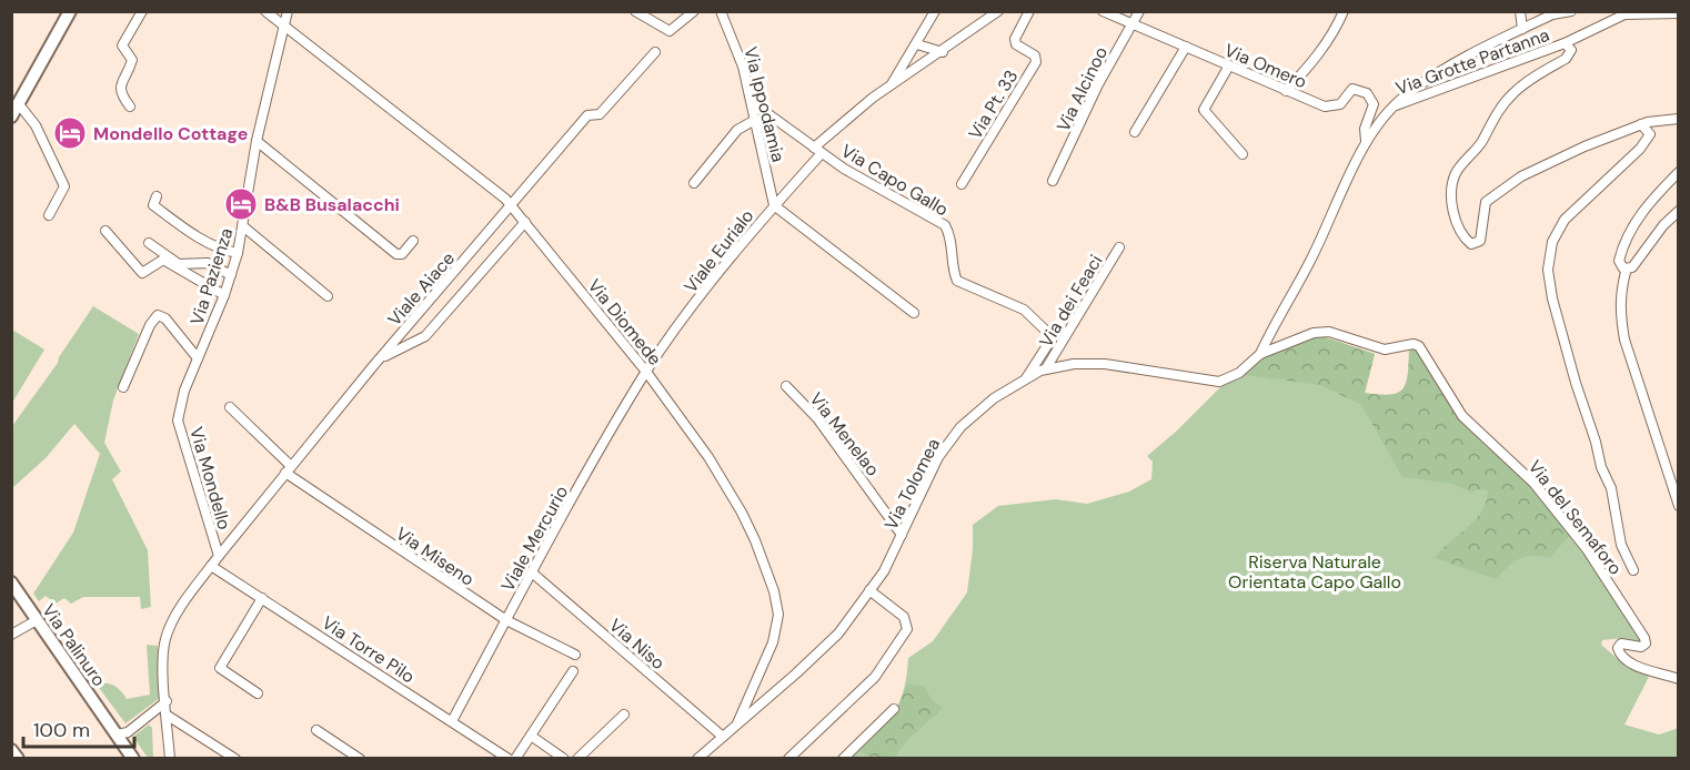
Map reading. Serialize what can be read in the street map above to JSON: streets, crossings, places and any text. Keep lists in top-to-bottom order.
{
  "streets": {
    "main road": ["Via Palinuro"],
    "street": [
      "Via Grotte Partanna",
      "Via Omero",
      "Via Alcinoo",
      "Via Ippodamia",
      "Via Pt. 33",
      "Via Capo Gallo",
      "Viale Eurialo",
      "Via Pazienza",
      "Viale Aiace",
      "Via dei Feaci",
      "Via Diomede",
      "Via Menelao",
      "Via Mondello",
      "Via Tolomea",
      "Via del Semaforo",
      "Viale Mercurio",
      "Via Miseno",
      "Via Niso",
      "Via Torre Pilo"
    ]
  },
  "crossings": [
    ["Via Grotte Partanna", "Via Omero"],
    ["Via Grotte Partanna", "Via del Semaforo"],
    ["Via Omero", "Via Alcinoo"],
    ["Via Ippodamia", "Via Capo Gallo"],
    ["Via Ippodamia", "Viale Eurialo"],
    ["Via Capo Gallo", "Viale Eurialo"],
    ["Via Capo Gallo", "Via Tolomea"],
    ["Via Capo Gallo", "Via del Semaforo"],
    ["Viale Eurialo", "Via Diomede"],
    ["Viale Eurialo", "Viale Mercurio"],
    ["Via Pazienza", "Via Diomede"],
    ["Via Pazienza", "Via Mondello"],
    ["Viale Aiace", "Via Diomede"],
    ["Viale Aiace", "Via Mondello"],
    ["Viale Aiace", "Via Miseno"],
    ["Via dei Feaci", "Via del Semaforo"],
    ["Via Diomede", "Via Tolomea"],
    ["Via Diomede", "Viale Mercurio"],
    ["Via Menelao", "Via Tolomea"],
    ["Via Mondello", "Via Torre Pilo"],
    ["Via Tolomea", "Via del Semaforo"],
    ["Via Tolomea", "Via Niso"],
    ["Viale Mercurio", "Via Miseno"],
    ["Viale Mercurio", "Via Niso"],
    ["Viale Mercurio", "Via Torre Pilo"]
  ],
  "parks": ["Riserva Naturale Orientata Capo Gallo"],
  "places": {
    "hotel": ["Mondello Cottage", "B&B Busalacchi"]
  },
  "scale_bar": "100 m"
}
